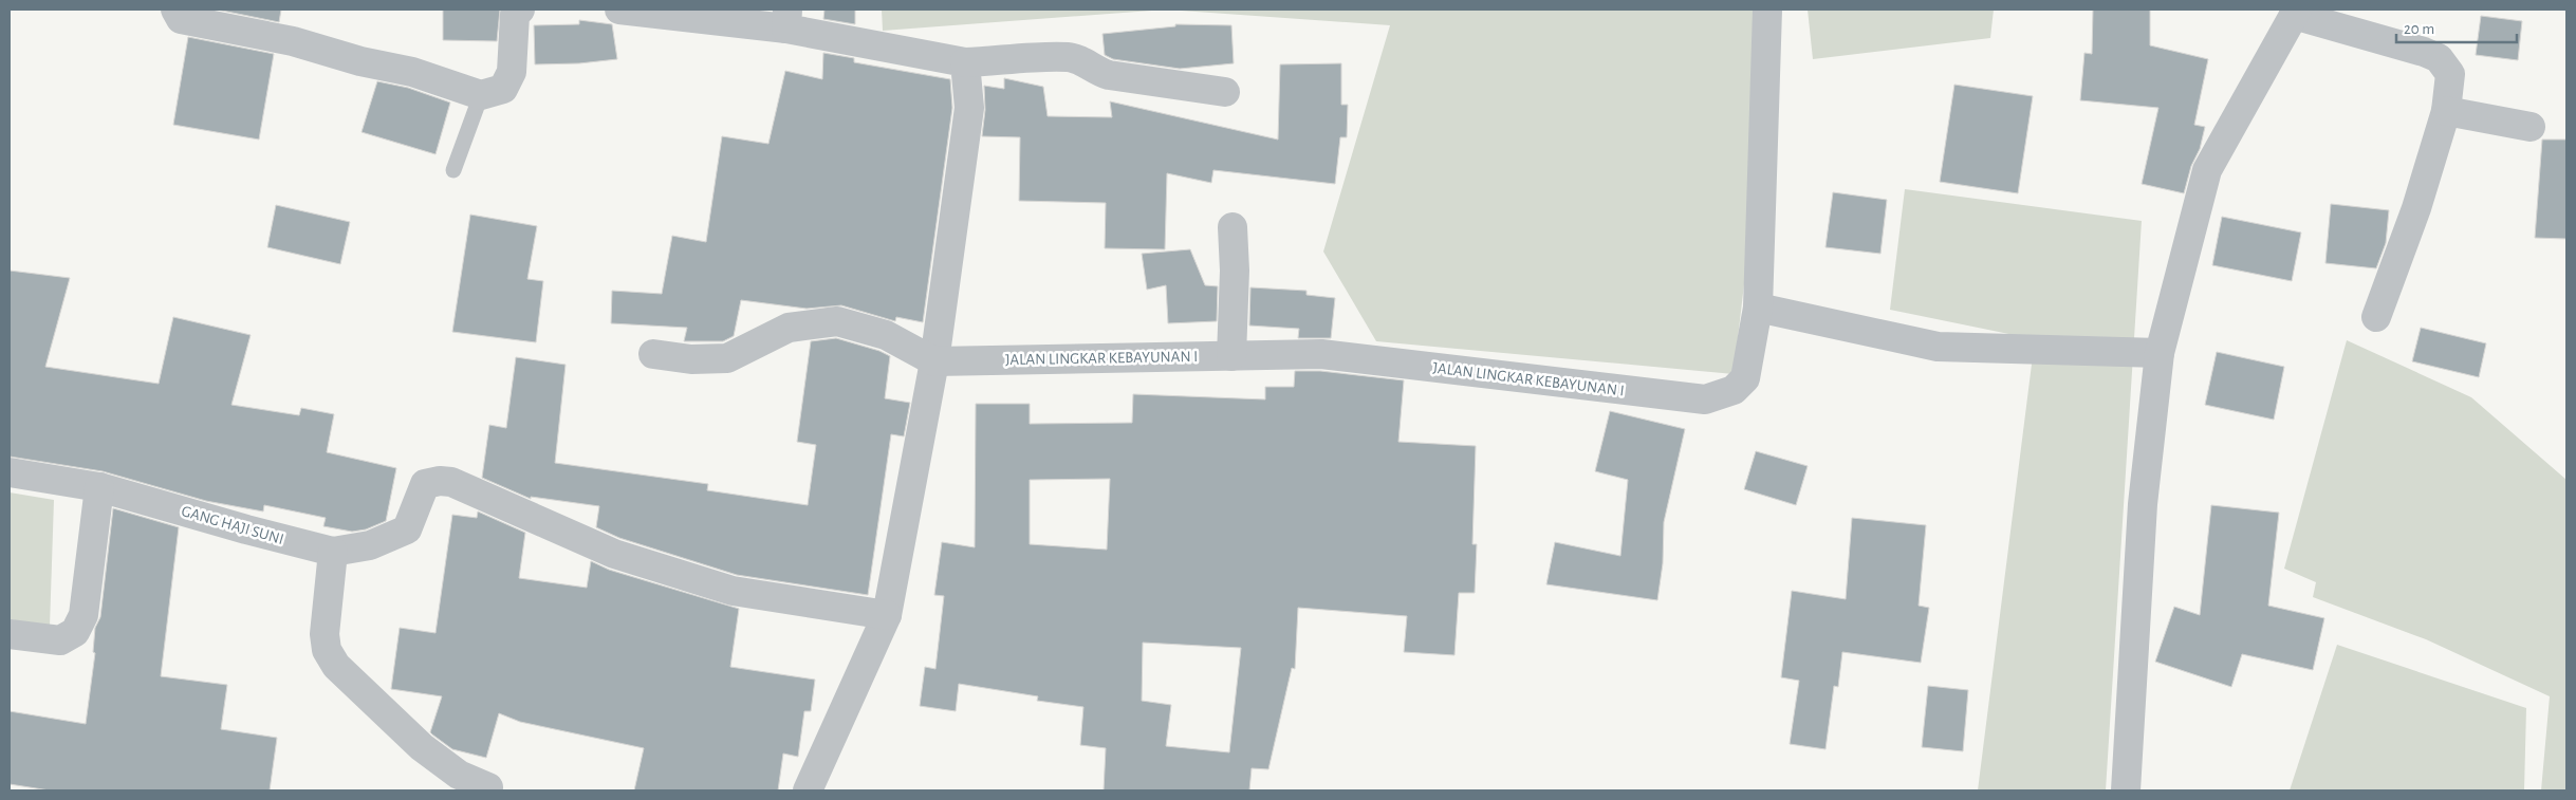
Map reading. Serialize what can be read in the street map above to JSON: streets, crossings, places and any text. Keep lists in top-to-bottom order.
{
  "streets": {
    "street": ["JALAN LINGKAR KEBAYUNAN I", "GANG HAJI SUNI"]
  },
  "scale_bar": "20 m"
}
